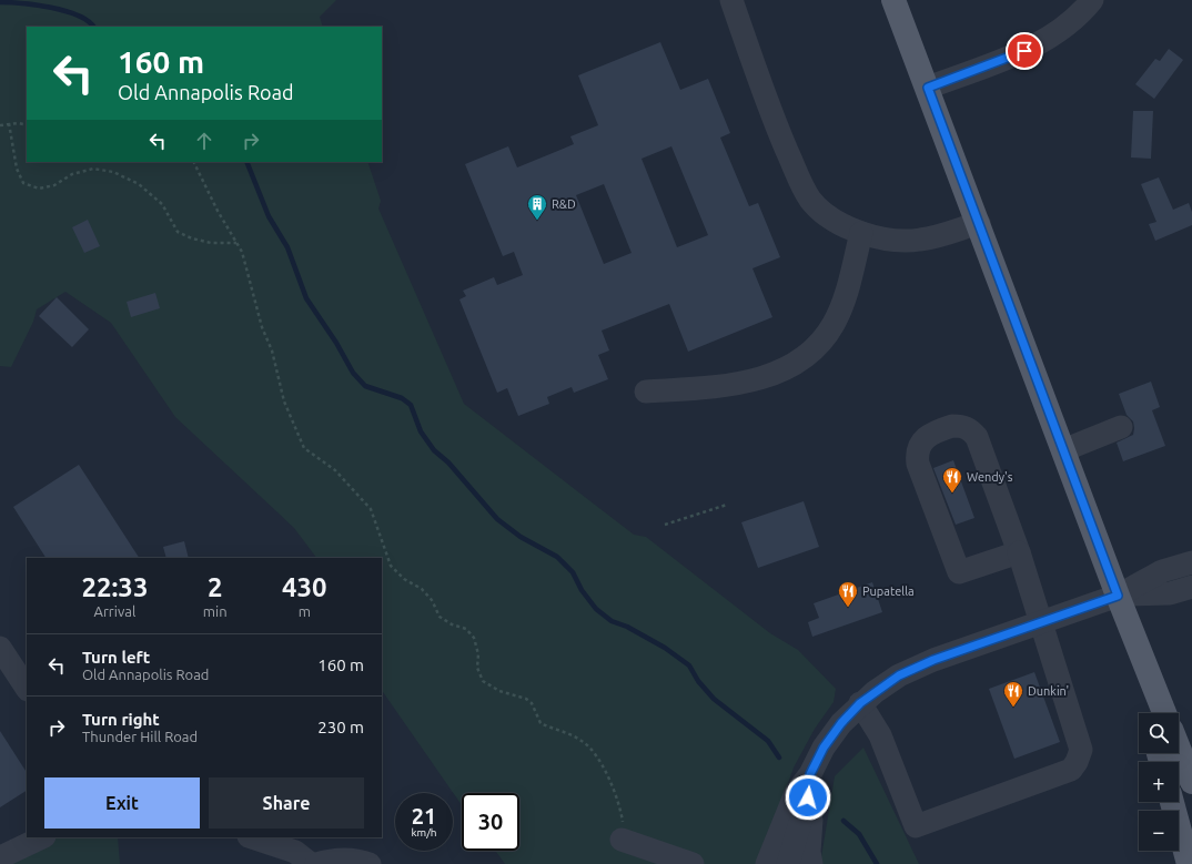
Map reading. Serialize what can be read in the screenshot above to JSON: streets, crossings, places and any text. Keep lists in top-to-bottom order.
{
  "places": {
    "building": ["R&D"],
    "restaurant": ["Wendy's", "Pupatella", "Dunkin'"]
  },
  "page": {
    "turn": ["160 m", "Old Annapolis Road"],
    "eta": [
      "22:33",
      "Arrival",
      "2",
      "min",
      "430",
      "m"
    ],
    "list": [
      {
        "name": "Turn left",
        "note": "Old Annapolis Road",
        "value": "160 m"
      },
      {
        "name": "Turn right",
        "note": "Thunder Hill Road",
        "value": "230 m"
      }
    ],
    "map_buttons": ["+", "−"],
    "buttons": ["Exit", "Share"],
    "speed": "21 km/h",
    "limit": "30"
  }
}
